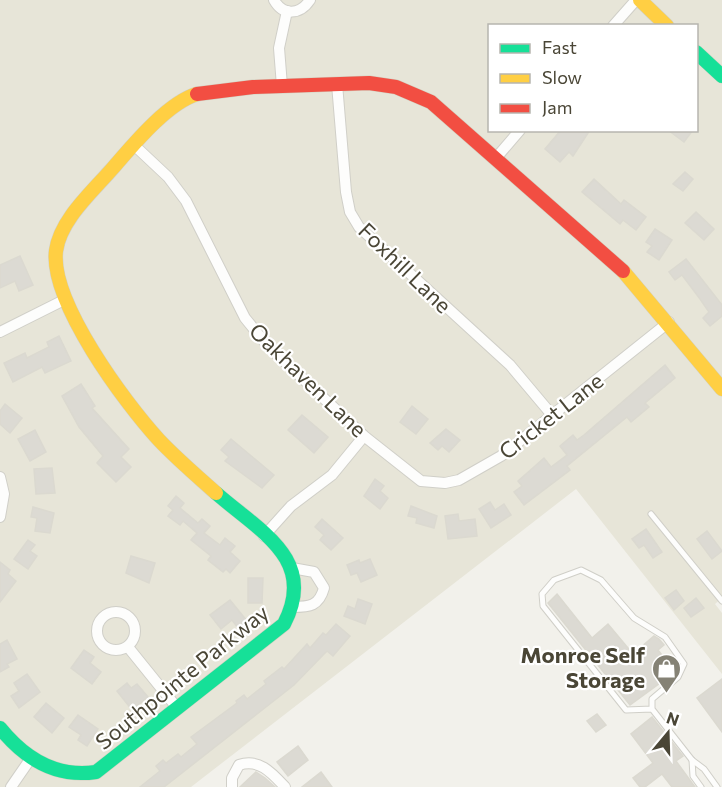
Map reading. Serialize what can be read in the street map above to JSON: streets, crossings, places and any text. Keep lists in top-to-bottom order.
{
  "streets": {
    "street": [
      "Foxhill Lane",
      "Oakhaven Lane",
      "Cricket Lane",
      "Southpointe Parkway"
    ]
  },
  "crossings": [
    ["Foxhill Lane", "Cricket Lane"],
    ["Foxhill Lane", "Southpointe Parkway"],
    ["Oakhaven Lane", "Cricket Lane"],
    ["Oakhaven Lane", "Southpointe Parkway"],
    ["Cricket Lane", "Southpointe Parkway"]
  ],
  "places": {
    "shop": ["Monroe Self Storage"]
  },
  "legend": ["Fast", "Slow", "Jam"],
  "north": "top"
}
